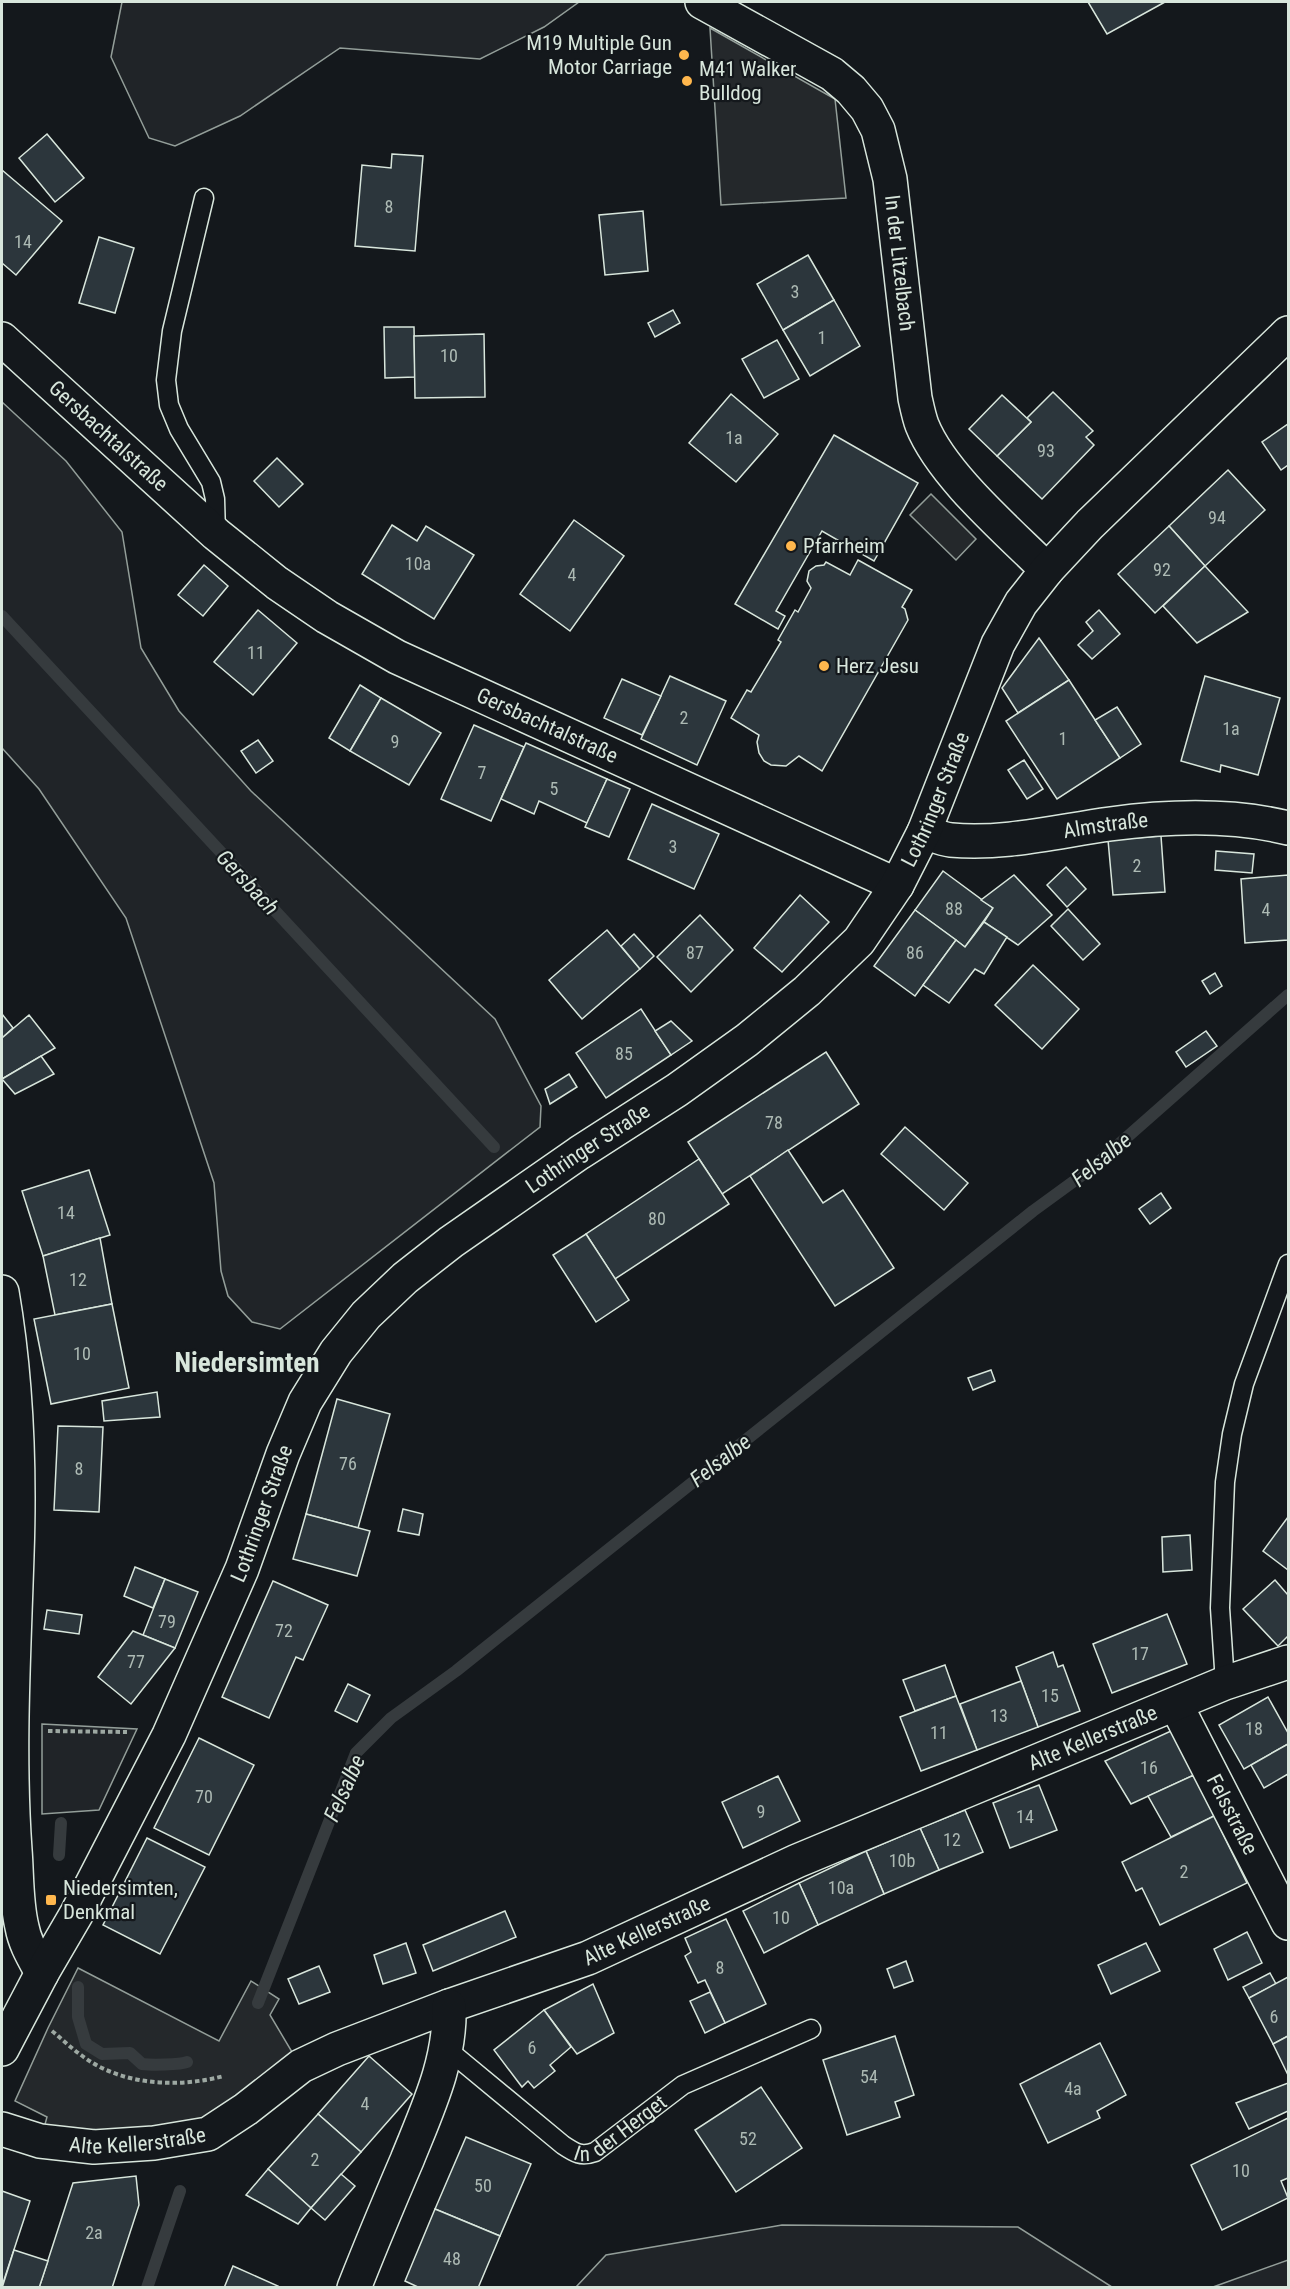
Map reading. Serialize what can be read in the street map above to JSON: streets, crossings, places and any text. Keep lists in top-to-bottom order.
{
  "streets": {
    "street": [
      "In der Litzelbach",
      "Gersbachtalstraße",
      "Lothringer Straße",
      "Almstraße",
      "Alte Kellerstraße",
      "Felsstraße"
    ],
    "lane": ["In der Herget"]
  },
  "crossings": [
    ["In der Litzelbach", "Lothringer Straße"],
    ["Gersbachtalstraße", "Lothringer Straße"],
    ["Lothringer Straße", "Almstraße"],
    ["Alte Kellerstraße", "Felsstraße"]
  ],
  "districts": ["Niedersimten"],
  "water": ["Gersbach", "Felsalbe"],
  "places": {
    "other": [
      "M19 Multiple Gun Motor Carriage",
      "M41 Walker Bulldog",
      "Pfarrheim",
      "Herz Jesu"
    ],
    "transit": ["Niedersimten, Denkmal"]
  },
  "house_numbers": [
    "8",
    "14",
    "3",
    "1",
    "10",
    "1a",
    "93",
    "94",
    "10a",
    "92",
    "4",
    "11",
    "2",
    "1a",
    "1",
    "9",
    "7",
    "5",
    "3",
    "2",
    "88",
    "4",
    "87",
    "86",
    "85",
    "78",
    "14",
    "80",
    "12",
    "10",
    "76",
    "8",
    "79",
    "72",
    "17",
    "77",
    "15",
    "13",
    "18",
    "11",
    "16",
    "70",
    "9",
    "14",
    "12",
    "10b",
    "2",
    "10a",
    "10",
    "8",
    "6",
    "6",
    "54",
    "4a",
    "4",
    "52",
    "2",
    "10",
    "50",
    "2a",
    "48"
  ]
}
